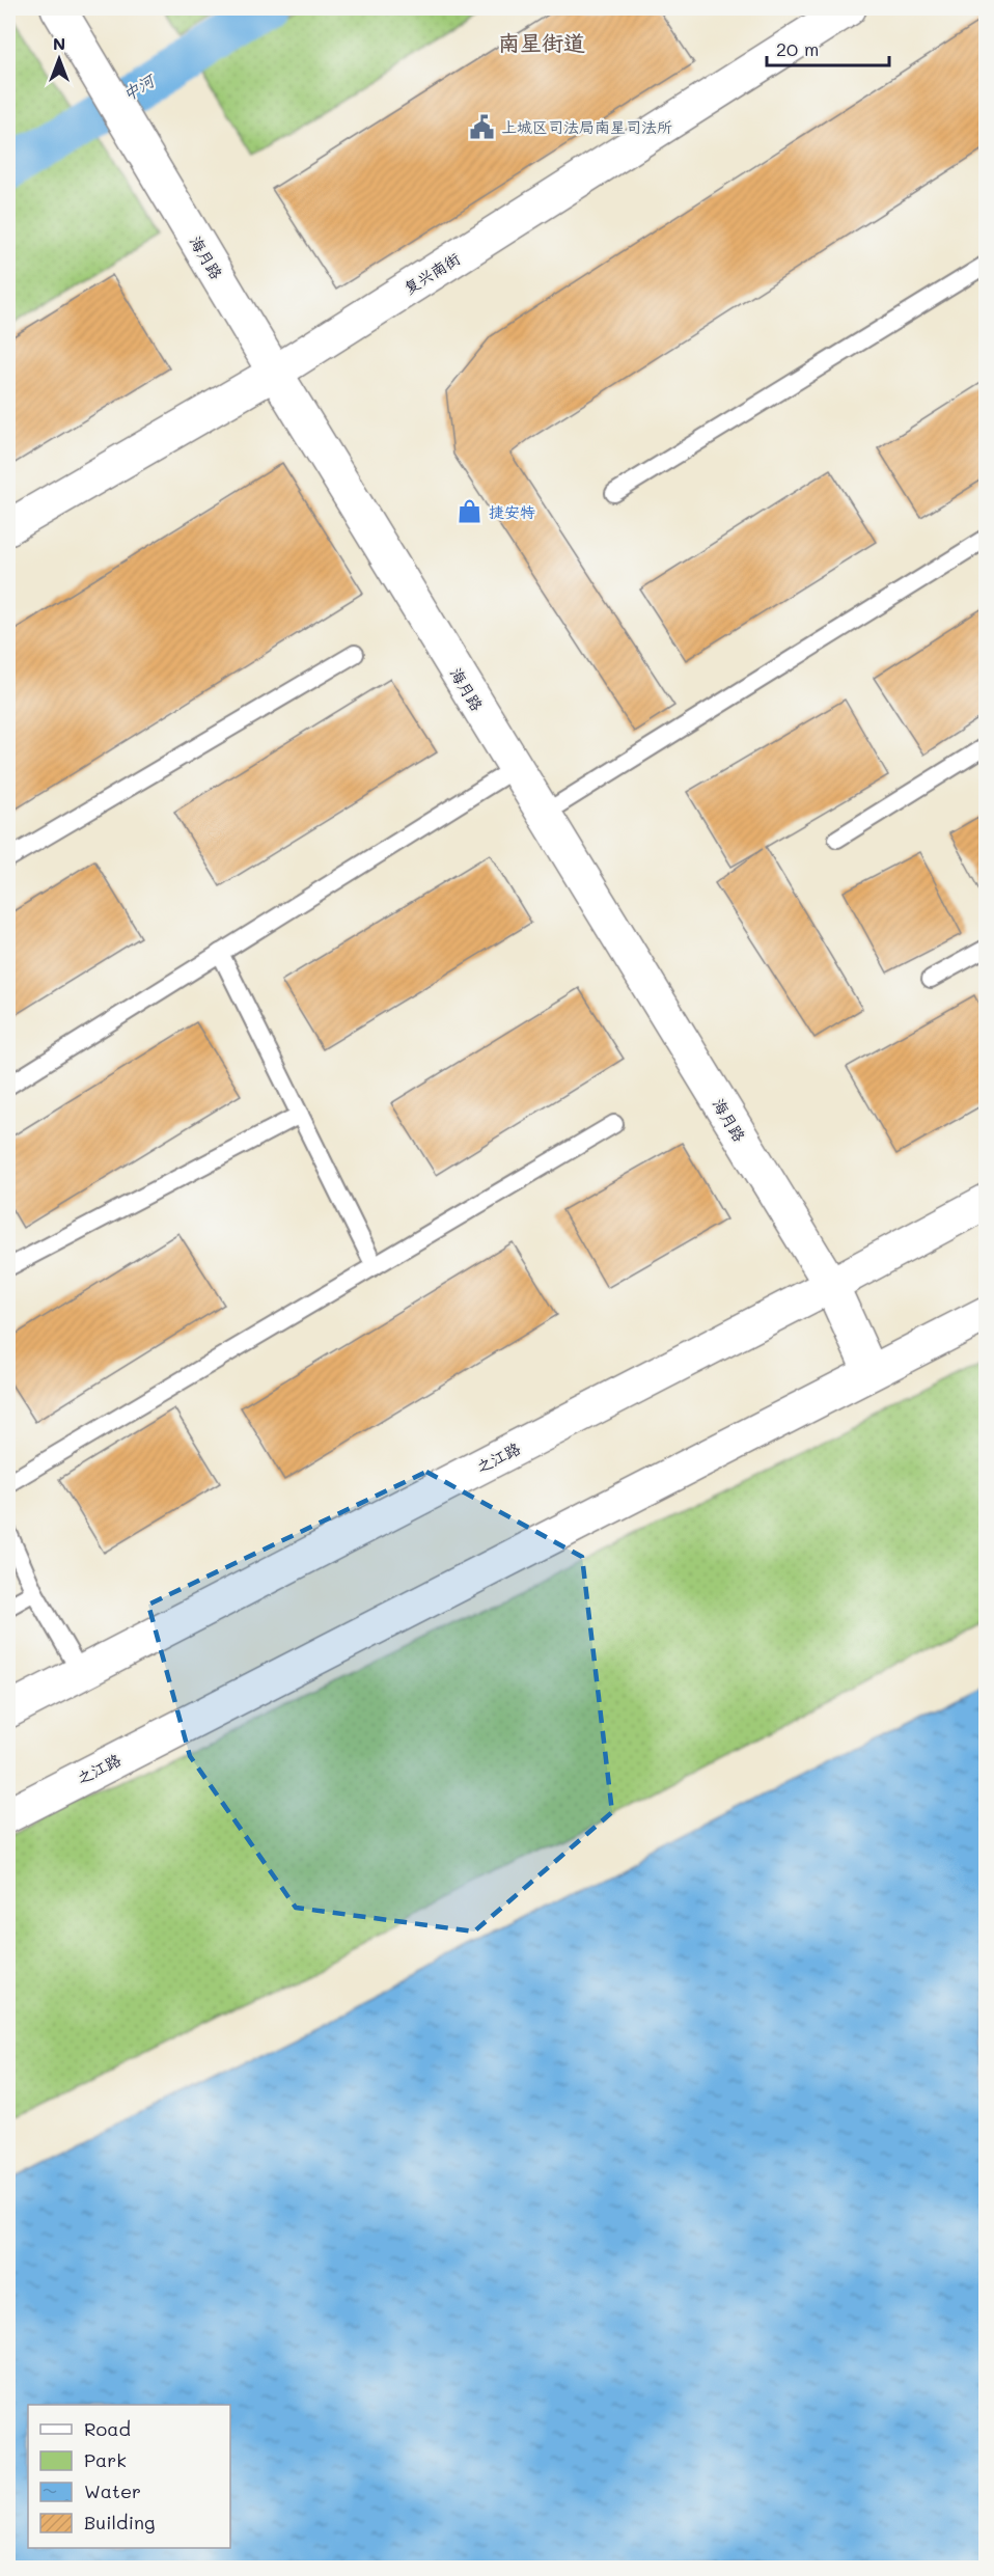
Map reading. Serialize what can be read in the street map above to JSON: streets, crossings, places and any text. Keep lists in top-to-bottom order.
{
  "streets": {
    "street": ["海月路", "复兴南街", "之江路"]
  },
  "crossings": [
    ["海月路", "复兴南街"],
    ["海月路", "之江路"]
  ],
  "districts": ["南星街道"],
  "water": ["中河"],
  "places": {
    "public building": ["上城区司法局南星司法所"],
    "shop": ["捷安特"]
  },
  "legend": [
    "Road",
    "Park",
    "Water",
    "Building"
  ],
  "scale_bar": "20 m",
  "north": "top"
}
